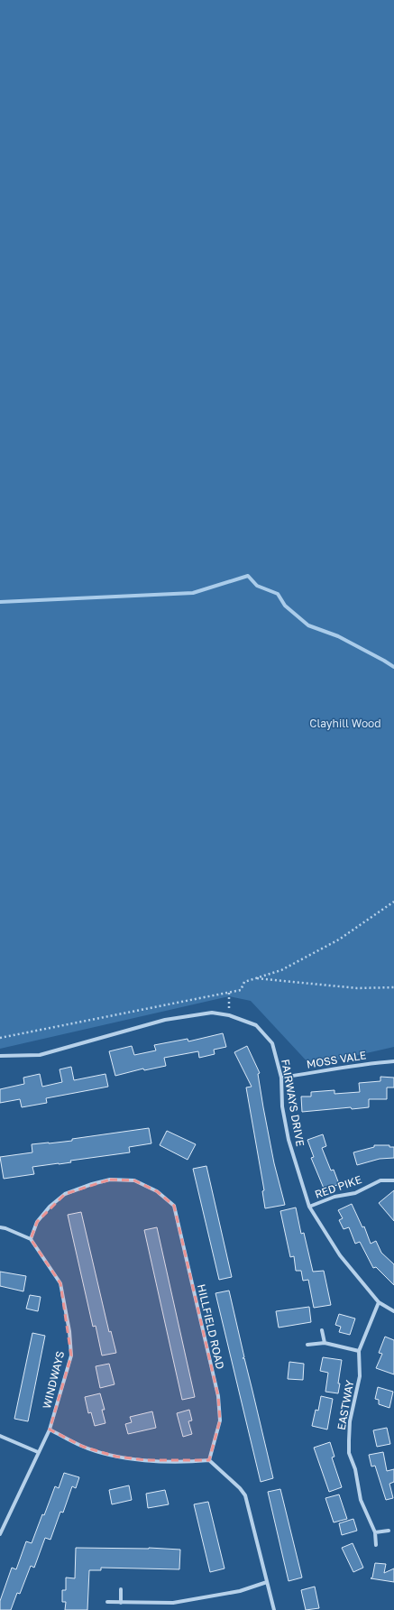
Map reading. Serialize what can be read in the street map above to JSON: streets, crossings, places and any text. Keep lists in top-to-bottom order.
{
  "streets": {
    "street": [
      "MOSS VALE",
      "FAIRWAYS DRIVE",
      "RED PIKE",
      "HILLFIELD ROAD",
      "WINDWAYS",
      "EASTWAY"
    ]
  },
  "crossings": [
    ["MOSS VALE", "FAIRWAYS DRIVE"],
    ["FAIRWAYS DRIVE", "RED PIKE"],
    ["FAIRWAYS DRIVE", "EASTWAY"],
    ["HILLFIELD ROAD", "WINDWAYS"]
  ],
  "parks": ["Clayhill Wood"]
}
